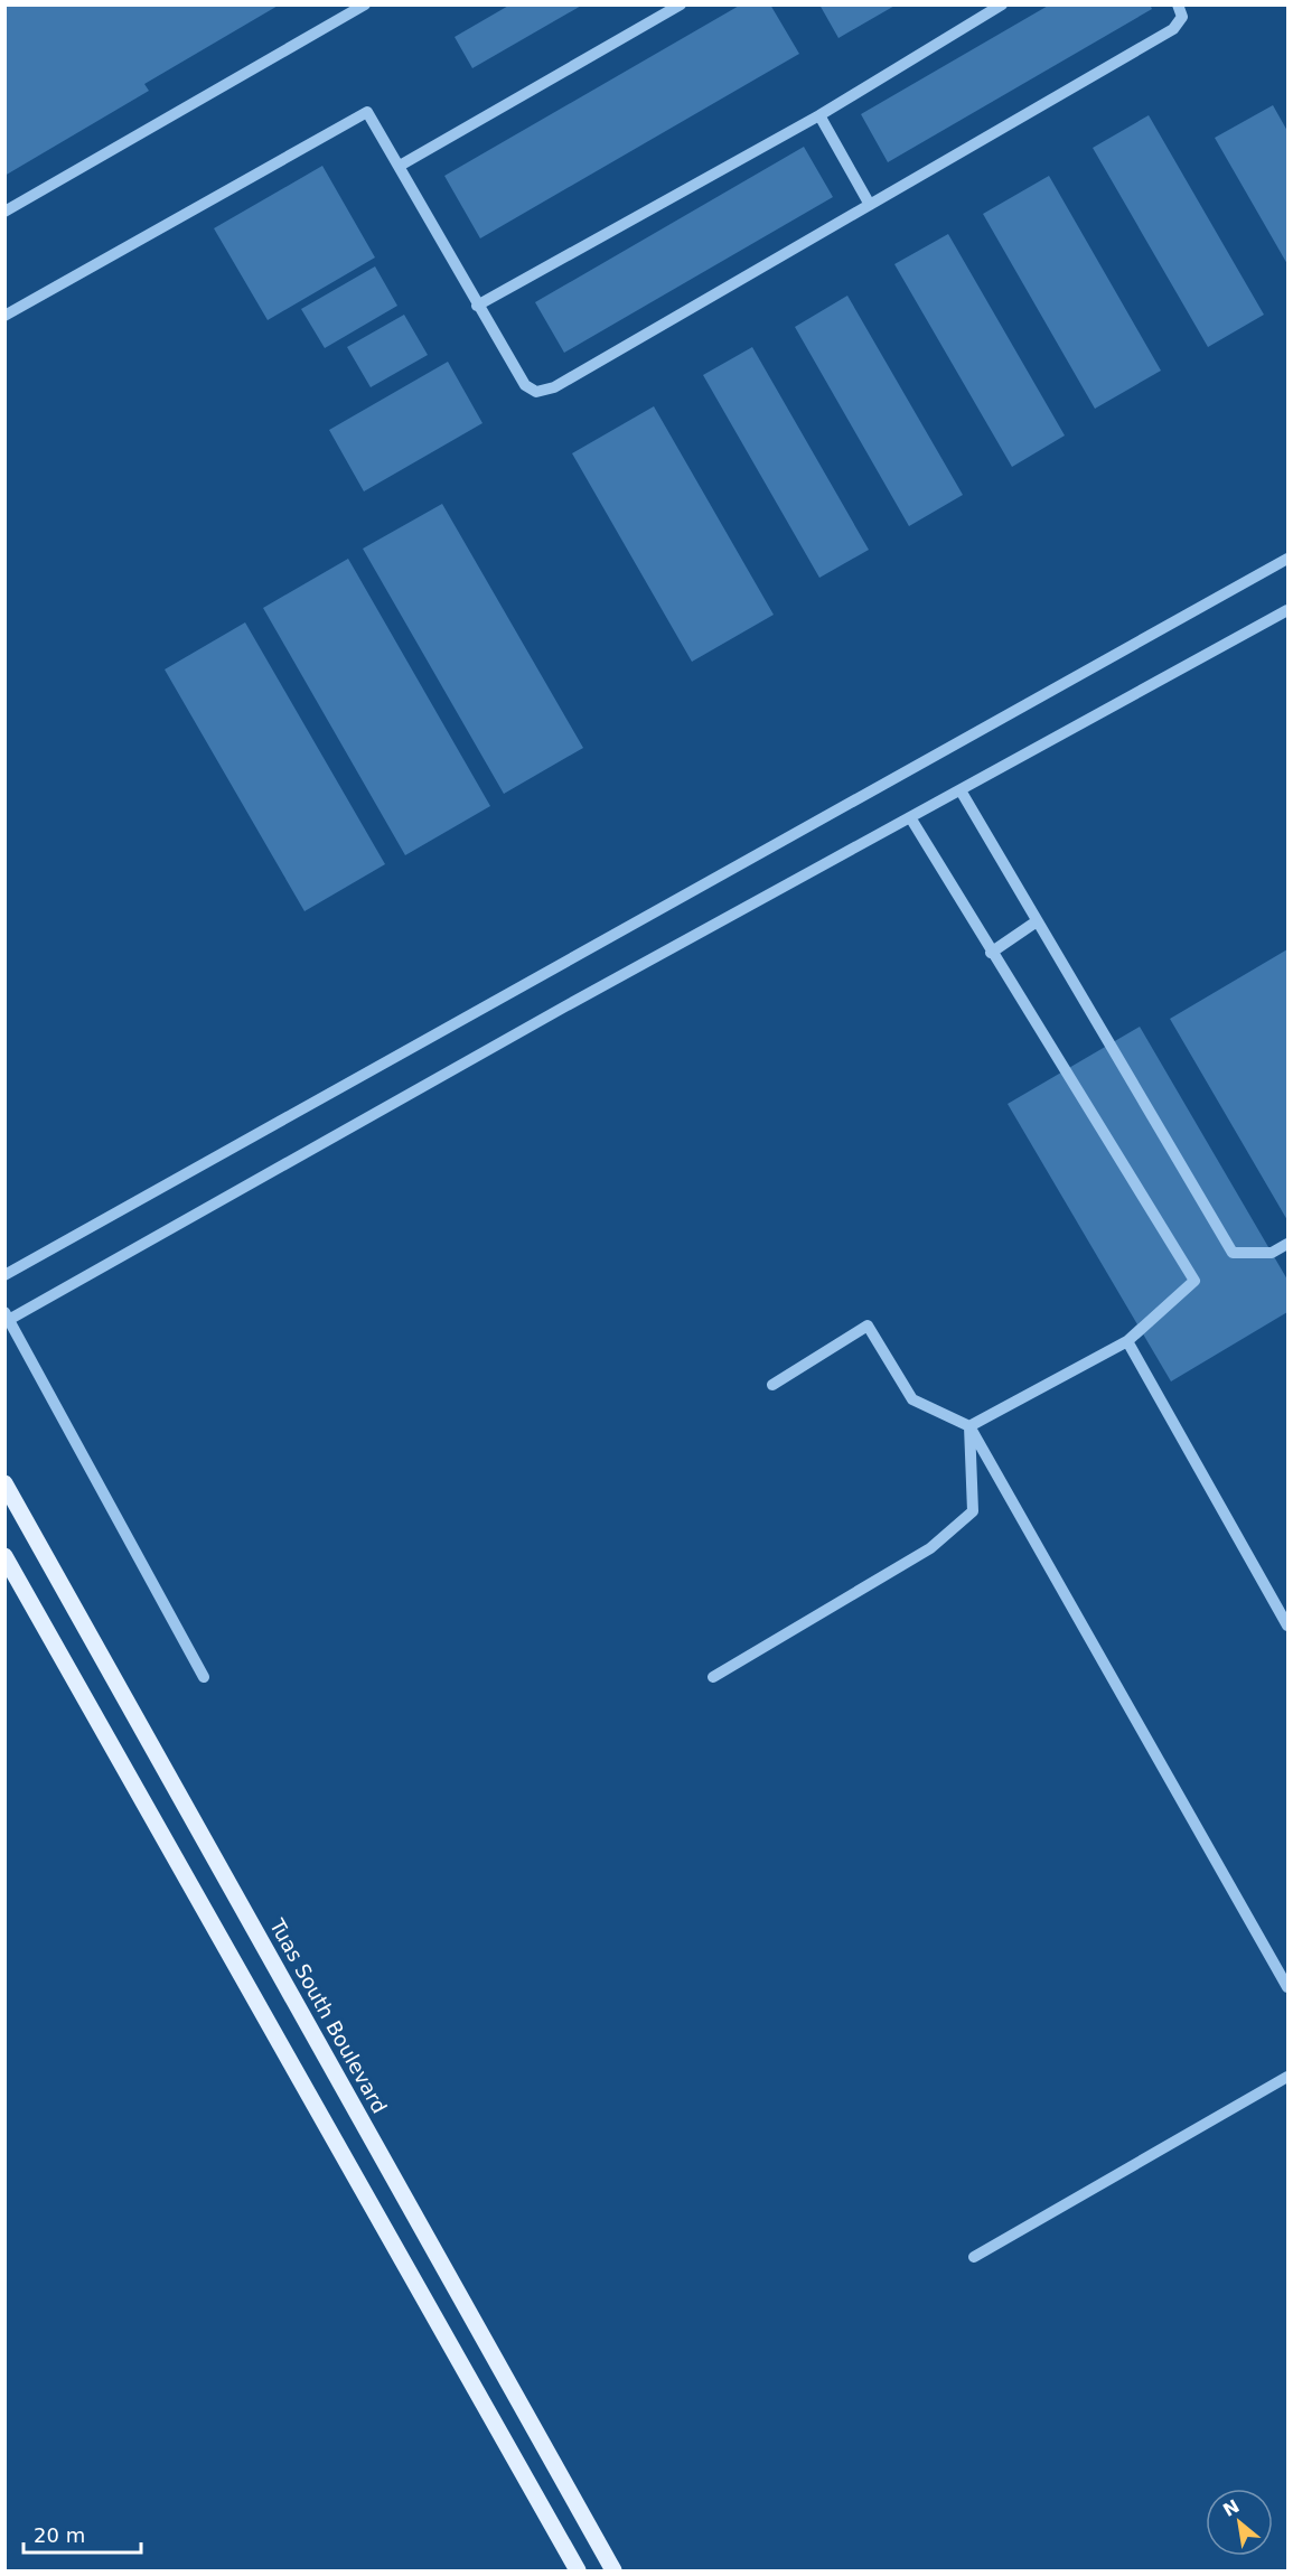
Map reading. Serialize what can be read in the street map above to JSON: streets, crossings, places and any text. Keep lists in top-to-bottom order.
{
  "streets": {
    "main road": ["Tuas South Boulevard"]
  },
  "scale_bar": "20 m",
  "north": "top left"
}
